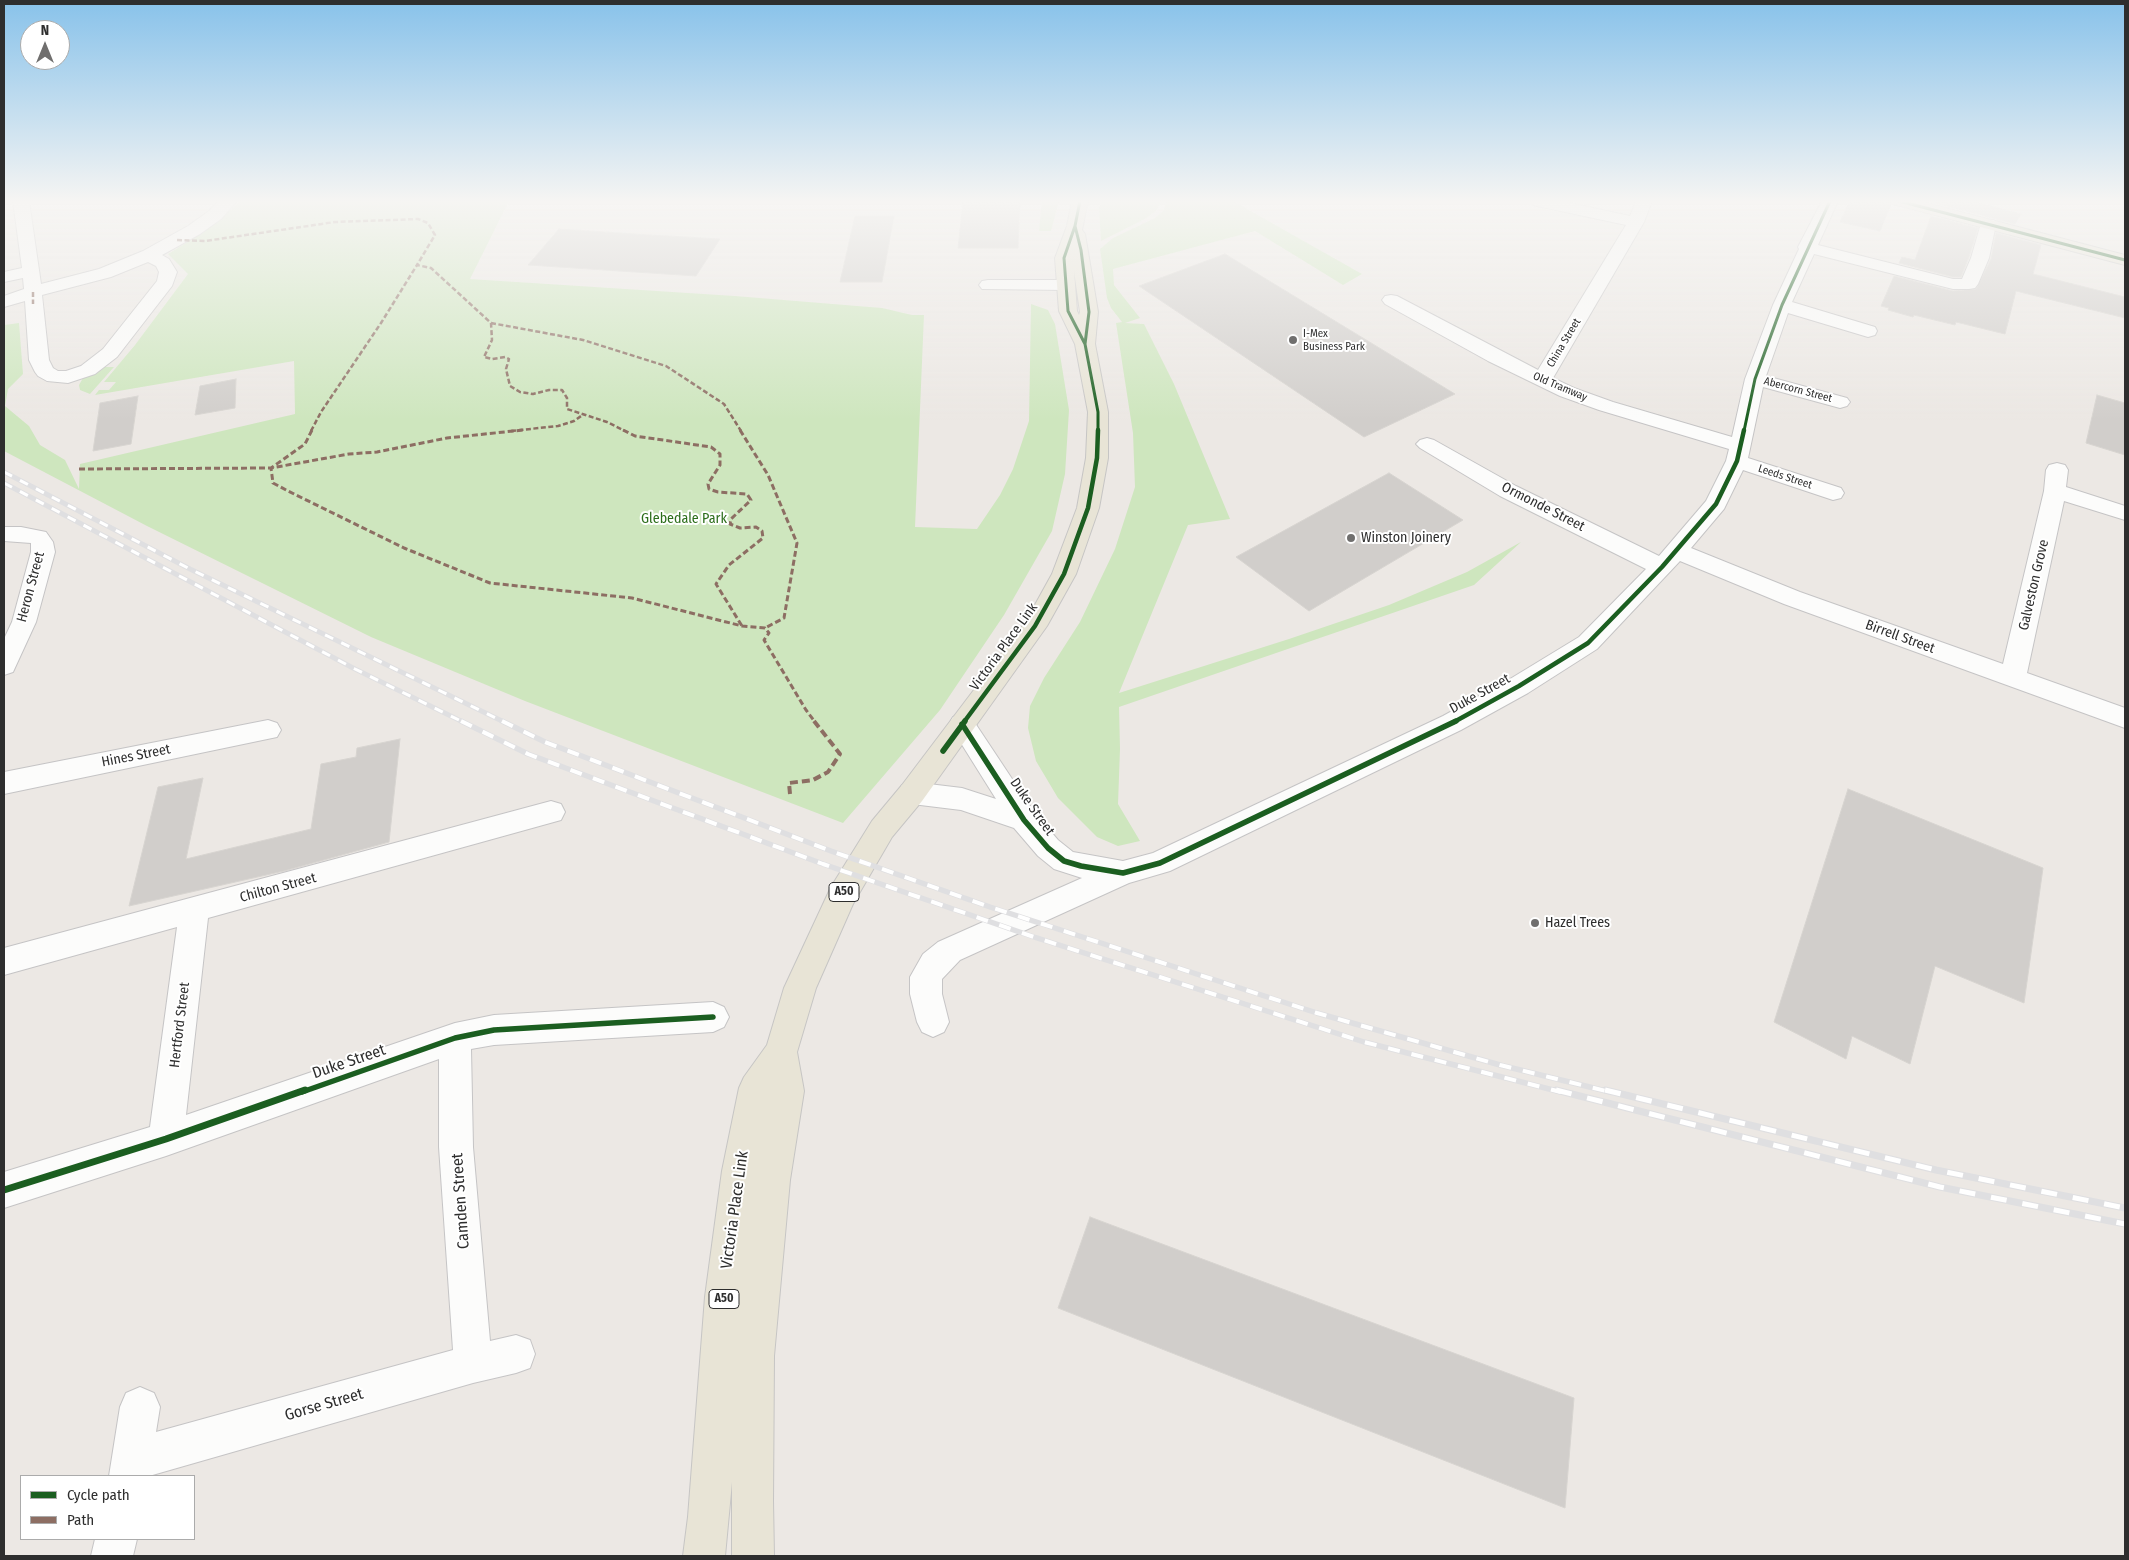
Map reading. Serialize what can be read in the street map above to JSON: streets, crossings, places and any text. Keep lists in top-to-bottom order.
{
  "streets": {
    "main road": ["Victoria Place Link", "A50"],
    "street": [
      "China Street",
      "Old Tramway",
      "Abercorn Street",
      "Leeds Street",
      "Ormonde Street",
      "Galveston Grove",
      "Heron Street",
      "Birrell Street",
      "Duke Street",
      "Hines Street",
      "Chilton Street",
      "Hertford Street",
      "Camden Street",
      "Gorse Street"
    ]
  },
  "crossings": [
    ["China Street", "Old Tramway"],
    ["Old Tramway", "Leeds Street"],
    ["Old Tramway", "Duke Street"],
    ["Abercorn Street", "Duke Street"],
    ["Leeds Street", "Duke Street"],
    ["Ormonde Street", "Birrell Street"],
    ["Ormonde Street", "Duke Street"],
    ["Galveston Grove", "Birrell Street"],
    ["Birrell Street", "Duke Street"],
    ["Victoria Place Link", "Duke Street"],
    ["Duke Street", "Hertford Street"],
    ["Duke Street", "Camden Street"],
    ["Chilton Street", "Hertford Street"],
    ["Camden Street", "Gorse Street"]
  ],
  "parks": ["Glebedale Park"],
  "places": ["I-Mex Business Park", "Winston Joinery", "Hazel Trees"],
  "legend": ["Cycle path", "Path"],
  "north": "top"
}
